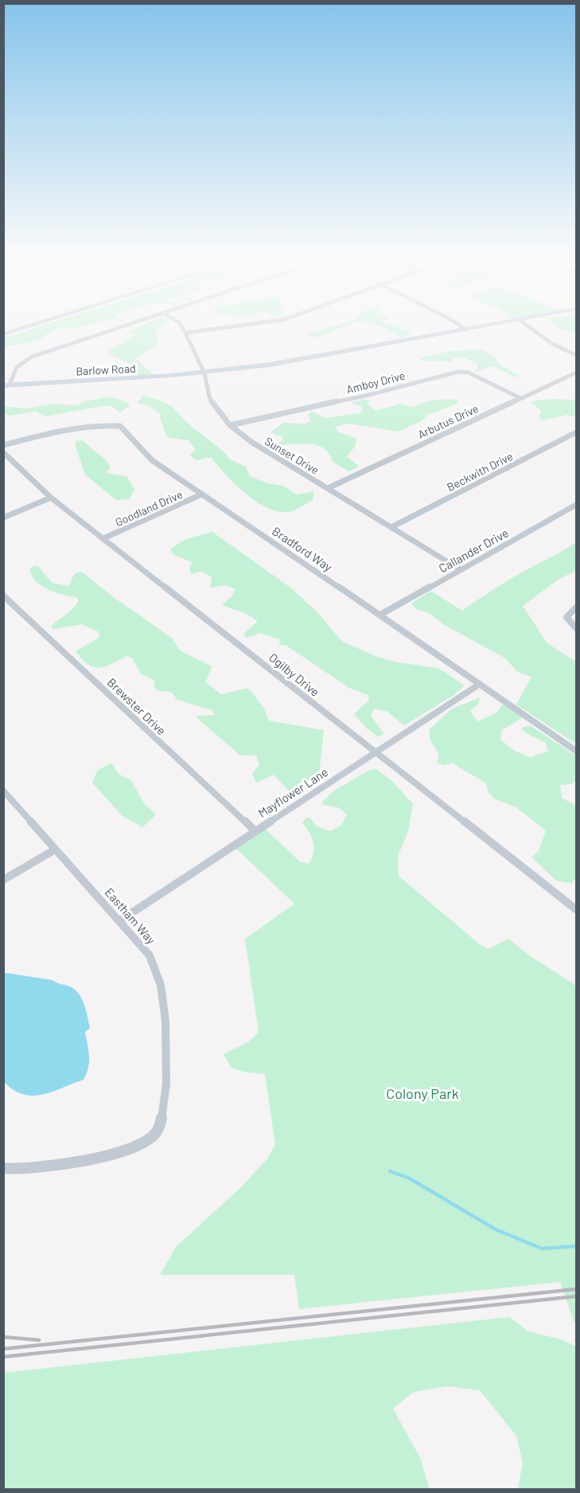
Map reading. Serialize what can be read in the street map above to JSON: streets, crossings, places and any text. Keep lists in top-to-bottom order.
{
  "streets": {
    "street": [
      "Barlow Road",
      "Amboy Drive",
      "Arbutus Drive",
      "Sunset Drive",
      "Beckwith Drive",
      "Goodland Drive",
      "Bradford Way",
      "Callander Drive",
      "Ogilby Drive",
      "Brewster Drive",
      "Mayflower Lane",
      "Eastham Way"
    ]
  },
  "crossings": [
    ["Barlow Road", "Sunset Drive"],
    ["Amboy Drive", "Arbutus Drive"],
    ["Amboy Drive", "Sunset Drive"],
    ["Arbutus Drive", "Sunset Drive"],
    ["Sunset Drive", "Beckwith Drive"],
    ["Sunset Drive", "Callander Drive"],
    ["Goodland Drive", "Bradford Way"],
    ["Goodland Drive", "Ogilby Drive"],
    ["Bradford Way", "Callander Drive"],
    ["Bradford Way", "Mayflower Lane"],
    ["Ogilby Drive", "Mayflower Lane"],
    ["Brewster Drive", "Mayflower Lane"],
    ["Mayflower Lane", "Eastham Way"]
  ],
  "parks": ["Colony Park"]
}
